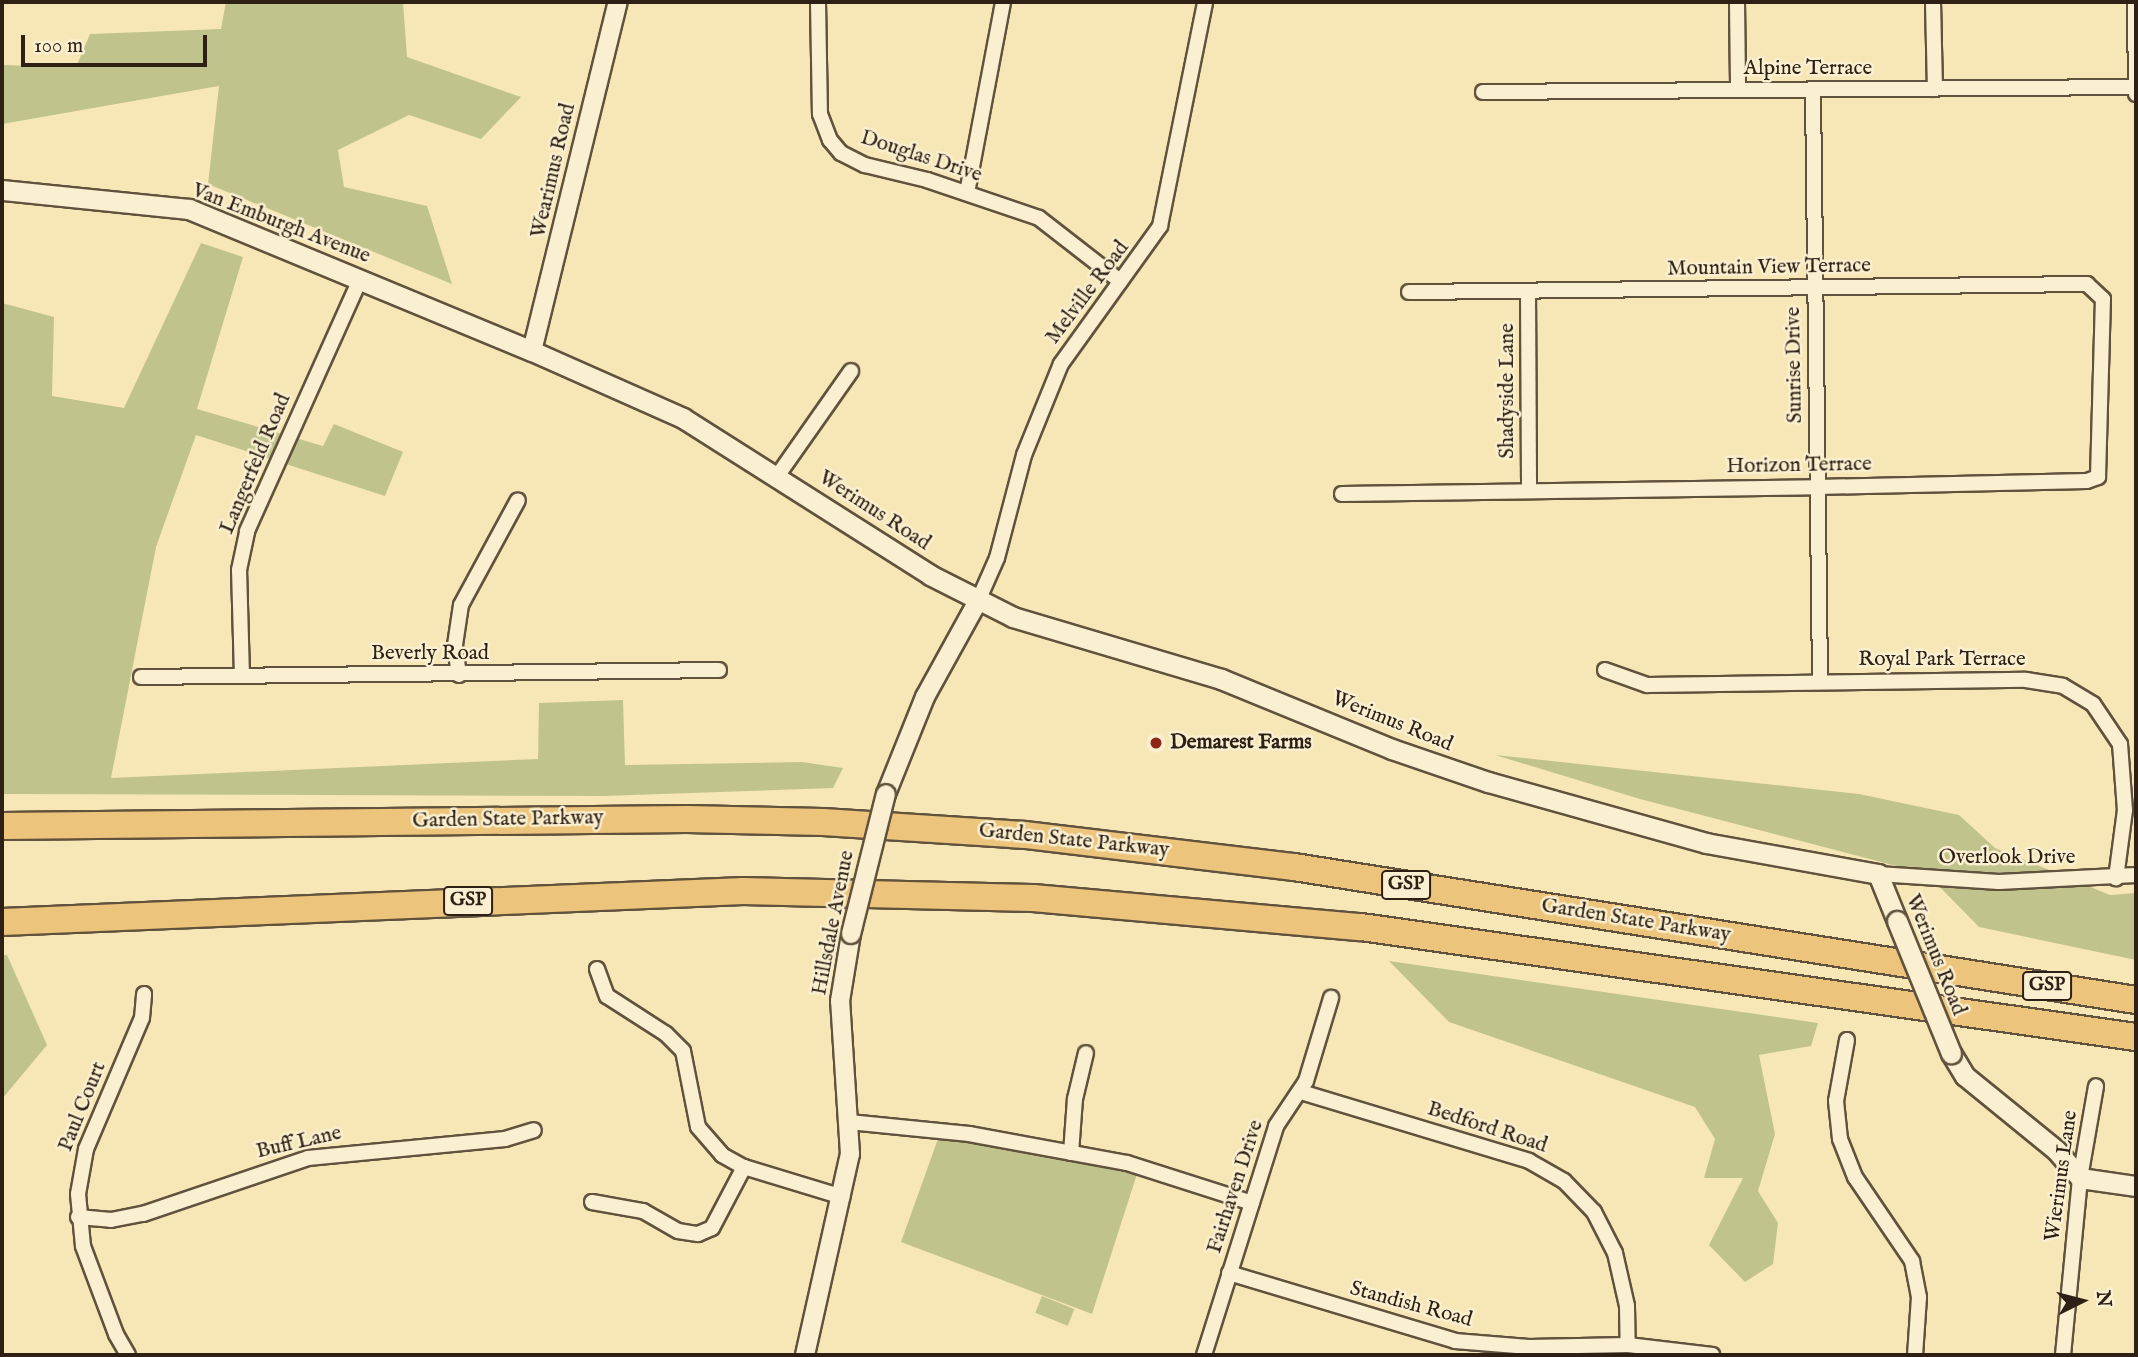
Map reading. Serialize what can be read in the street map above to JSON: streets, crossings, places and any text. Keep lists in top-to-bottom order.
{
  "streets": {
    "highway": ["Garden State Parkway", "GSP"],
    "main road": ["Van Emburgh Avenue", "Werimus Road"],
    "street": [
      "Alpine Terrace",
      "Douglas Drive",
      "Wearimus Road",
      "Mountain View Terrace",
      "Melville Road",
      "Sunrise Drive",
      "Shadyside Lane",
      "Langerfeld Road",
      "Horizon Terrace",
      "Beverly Road",
      "Royal Park Terrace",
      "Overlook Drive",
      "Hillsdale Avenue",
      "Paul Court",
      "Bedford Road",
      "Buff Lane",
      "Wierimus Lane",
      "Fairhaven Drive",
      "Standish Road"
    ]
  },
  "crossings": [
    ["Alpine Terrace", "Sunrise Drive"],
    ["Douglas Drive", "Melville Road"],
    ["Wearimus Road", "Van Emburgh Avenue"],
    ["Wearimus Road", "Werimus Road"],
    ["Van Emburgh Avenue", "Langerfeld Road"],
    ["Van Emburgh Avenue", "Werimus Road"],
    ["Mountain View Terrace", "Sunrise Drive"],
    ["Mountain View Terrace", "Shadyside Lane"],
    ["Mountain View Terrace", "Horizon Terrace"],
    ["Melville Road", "Werimus Road"],
    ["Melville Road", "Hillsdale Avenue"],
    ["Sunrise Drive", "Horizon Terrace"],
    ["Sunrise Drive", "Royal Park Terrace"],
    ["Shadyside Lane", "Horizon Terrace"],
    ["Langerfeld Road", "Beverly Road"],
    ["Werimus Road", "Overlook Drive"],
    ["Werimus Road", "Hillsdale Avenue"],
    ["Werimus Road", "Wierimus Lane"],
    ["Royal Park Terrace", "Overlook Drive"],
    ["Paul Court", "Buff Lane"],
    ["Bedford Road", "Fairhaven Drive"],
    ["Bedford Road", "Standish Road"],
    ["Fairhaven Drive", "Standish Road"]
  ],
  "places": ["Demarest Farms"],
  "scale_bar": "100 m",
  "north": "right"
}
